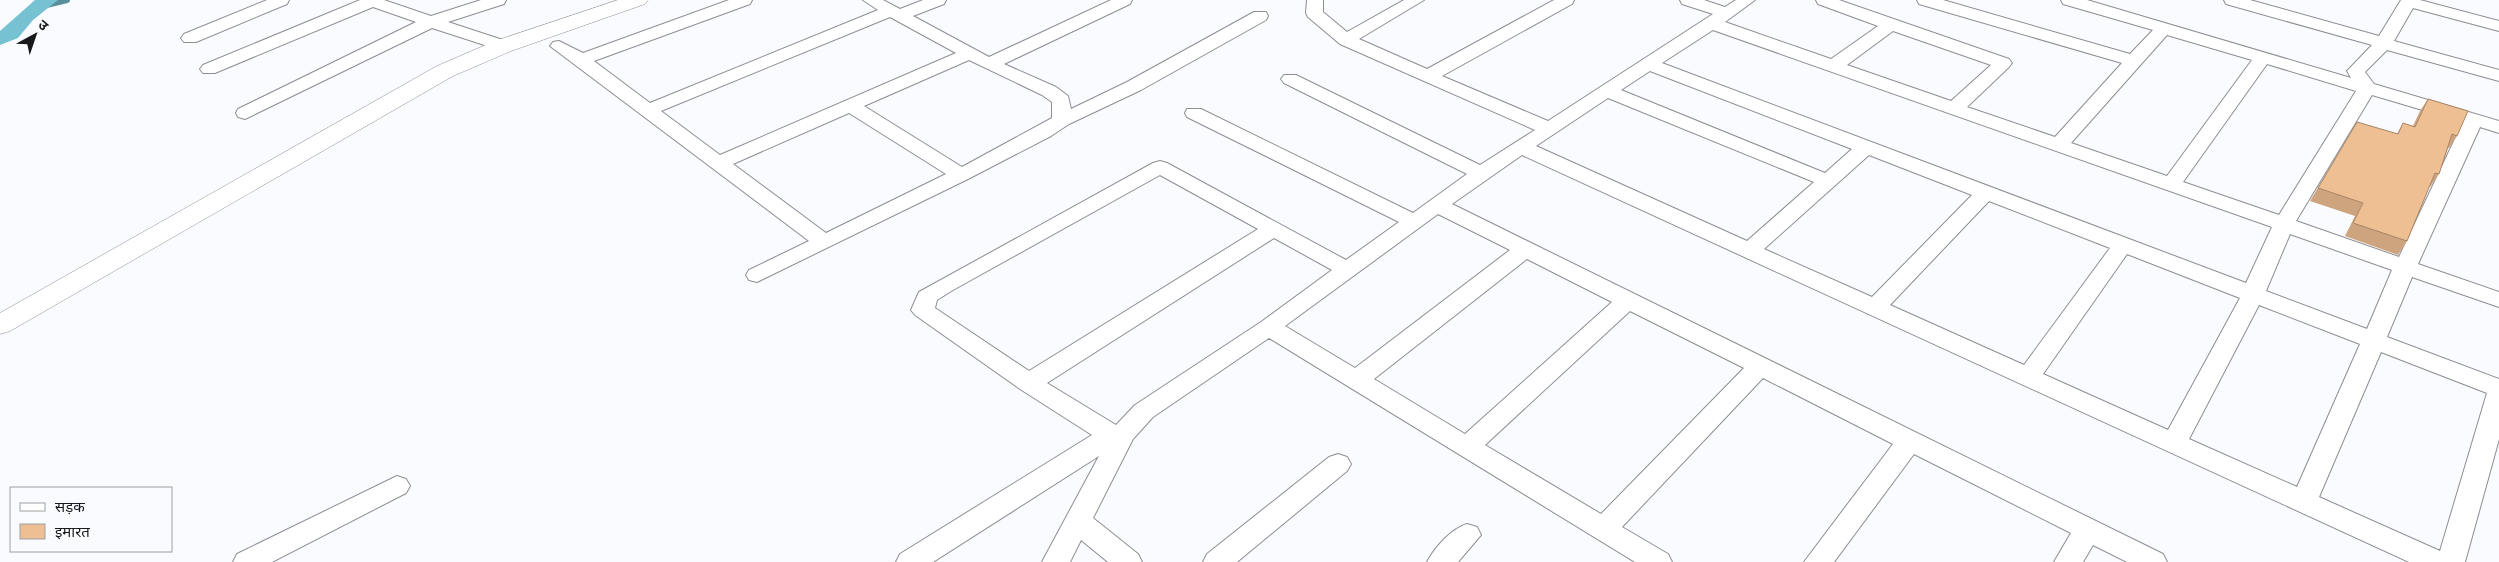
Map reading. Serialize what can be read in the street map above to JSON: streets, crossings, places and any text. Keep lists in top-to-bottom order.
{
  "legend": ["सड़क", "इमारत"],
  "north": "top right"
}
